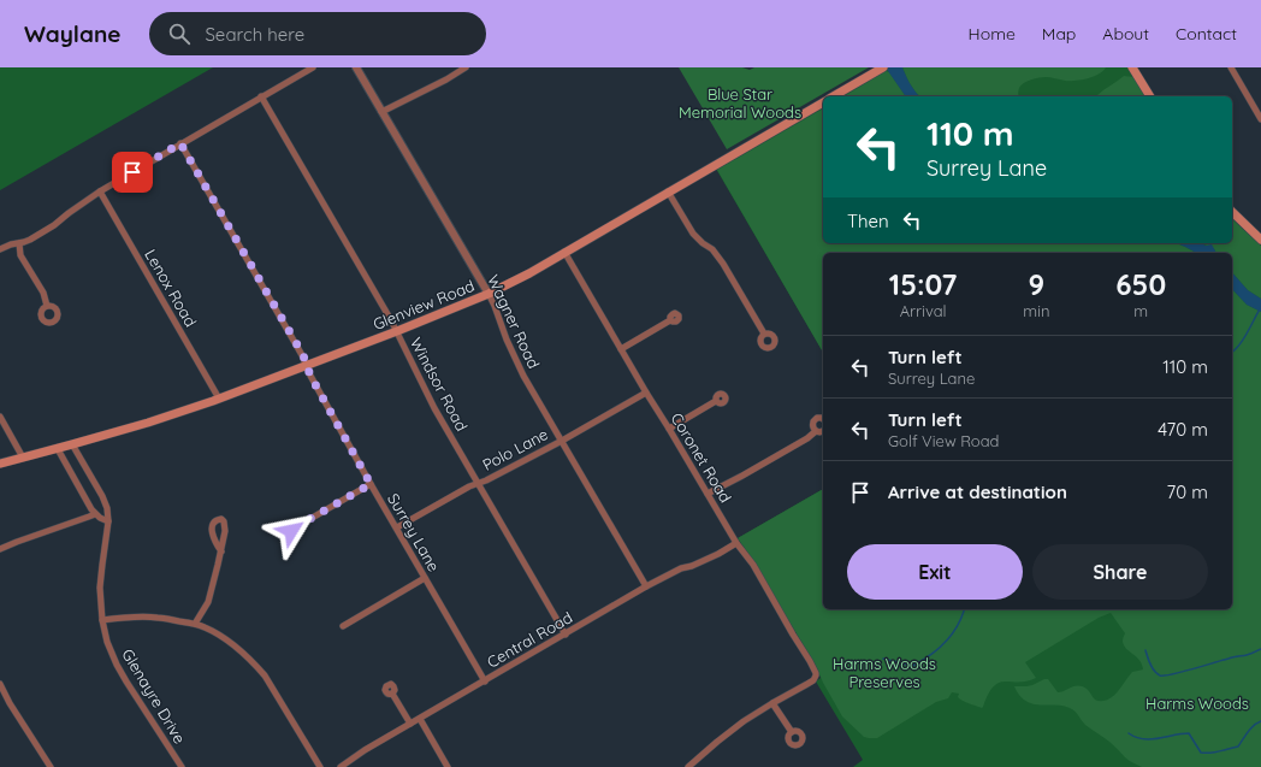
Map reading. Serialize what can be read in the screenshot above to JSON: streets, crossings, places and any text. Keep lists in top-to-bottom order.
{
  "streets": {
    "main road": ["Glenview Road"],
    "street": [
      "Lenox Road",
      "Wagner Road",
      "Windsor Road",
      "Polo Lane",
      "Coronet Road",
      "Surrey Lane",
      "Central Road",
      "Glenayre Drive"
    ]
  },
  "crossings": [
    ["Lenox Road", "Glenview Road"],
    ["Glenview Road", "Wagner Road"],
    ["Glenview Road", "Windsor Road"],
    ["Glenview Road", "Coronet Road"],
    ["Glenview Road", "Surrey Lane"],
    ["Glenview Road", "Glenayre Drive"],
    ["Wagner Road", "Polo Lane"],
    ["Wagner Road", "Central Road"],
    ["Windsor Road", "Polo Lane"],
    ["Windsor Road", "Central Road"],
    ["Polo Lane", "Coronet Road"],
    ["Polo Lane", "Surrey Lane"],
    ["Coronet Road", "Central Road"],
    ["Surrey Lane", "Central Road"]
  ],
  "parks": ["Blue Star Memorial Woods", "Harms Woods Preserves", "Harms Woods"],
  "page": {
    "header": "Waylane",
    "search": "Search here",
    "nav": [
      "Home",
      "Map",
      "About",
      "Contact"
    ],
    "turn": ["110 m", "Surrey Lane"],
    "then": "Then",
    "eta": [
      "15:07",
      "Arrival",
      "9",
      "min",
      "650",
      "m"
    ],
    "list": [
      {
        "name": "Turn left",
        "note": "Surrey Lane",
        "value": "110 m"
      },
      {
        "name": "Turn left",
        "note": "Golf View Road",
        "value": "470 m"
      },
      {
        "name": "Arrive at destination",
        "value": "70 m"
      }
    ],
    "buttons": ["Exit", "Share"]
  }
}
